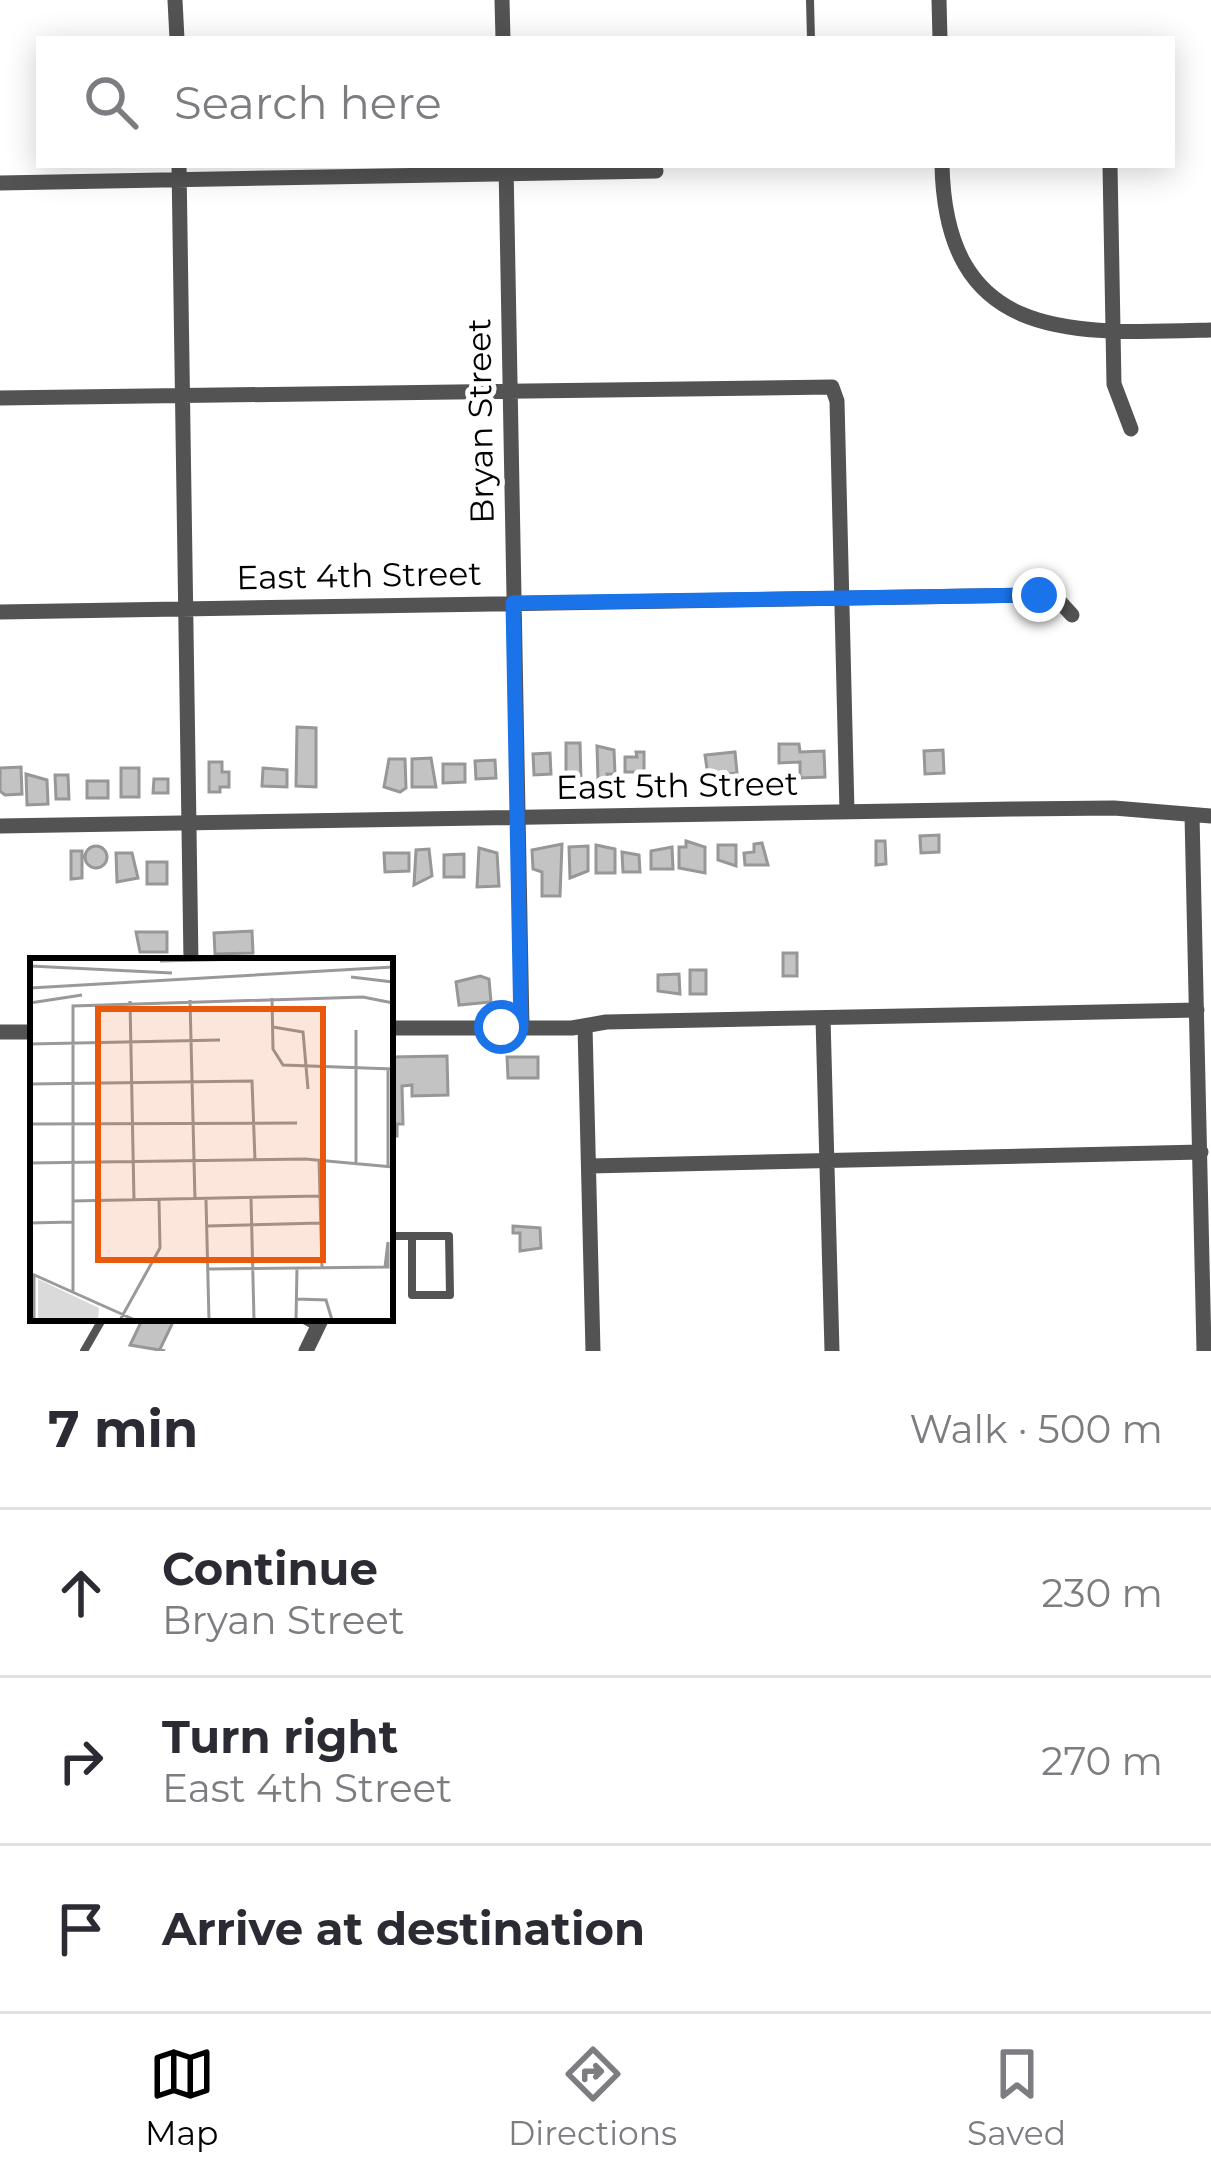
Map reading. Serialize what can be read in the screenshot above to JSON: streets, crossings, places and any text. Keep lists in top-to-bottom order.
{
  "streets": {
    "street": ["Bryan Street", "East 4th Street", "East 5th Street"]
  },
  "crossings": [
    ["Bryan Street", "East 4th Street"],
    ["Bryan Street", "East 5th Street"]
  ],
  "page": {
    "search": "Search here",
    "heading": ["7 min", "Walk · 500 m"],
    "list": [
      ["Continue", "Bryan Street", "230 m"],
      ["Turn right", "East 4th Street", "270 m"],
      "Arrive at destination"
    ],
    "nav": ["Map", "Directions", "Saved"]
  }
}
